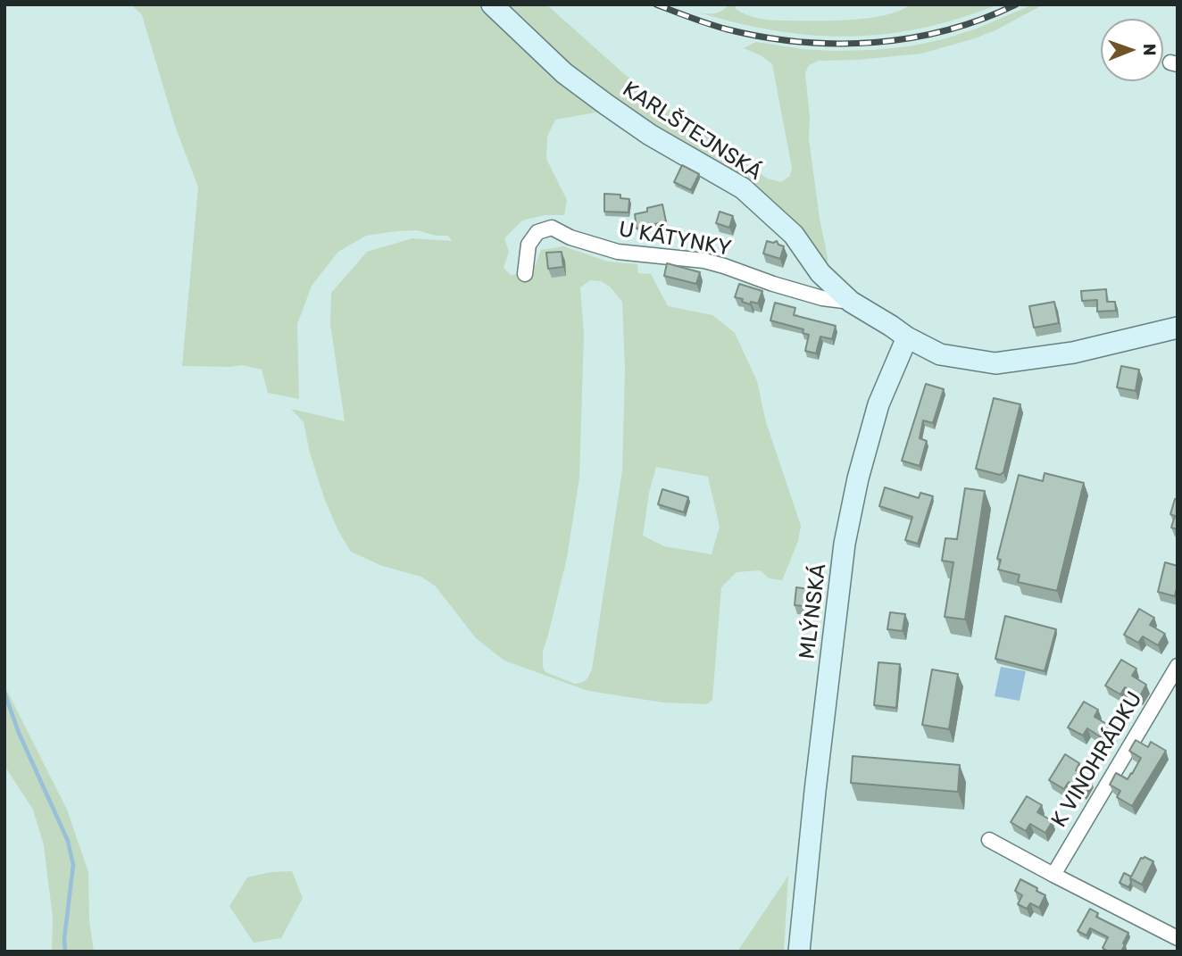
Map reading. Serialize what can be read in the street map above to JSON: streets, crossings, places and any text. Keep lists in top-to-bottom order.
{
  "streets": {
    "main road": ["KARLŠTEJNSKÁ", "MLÝNSKÁ"],
    "street": ["U KÁTYNKY", "K VINOHRÁDKU"]
  },
  "crossings": [
    ["KARLŠTEJNSKÁ", "U KÁTYNKY"],
    ["KARLŠTEJNSKÁ", "MLÝNSKÁ"]
  ],
  "north": "right"
}
